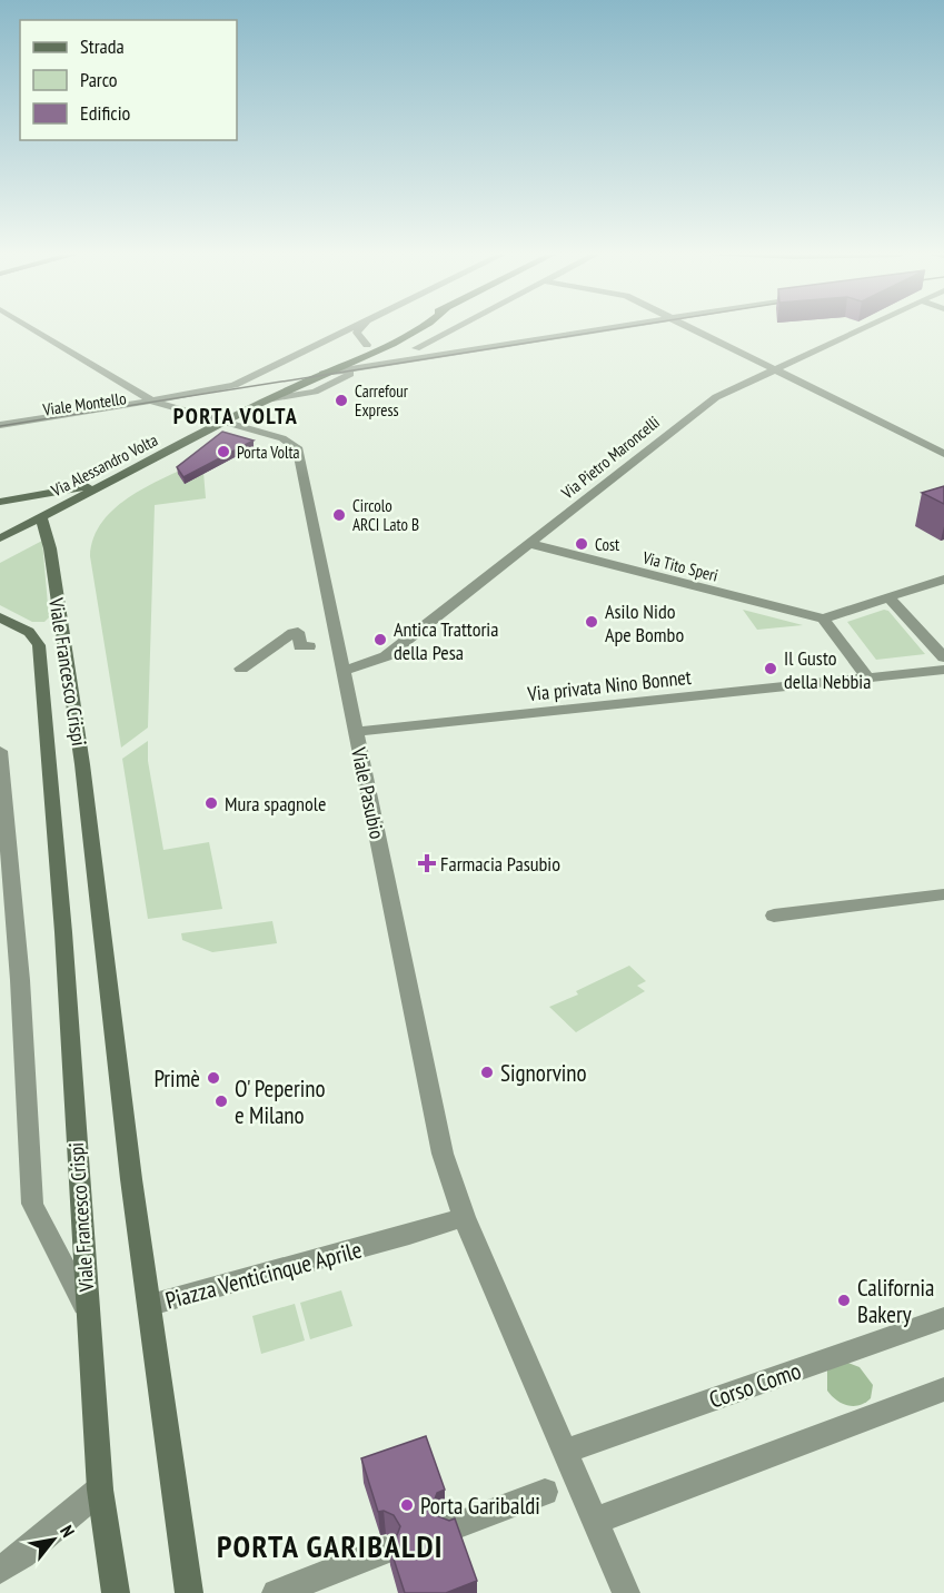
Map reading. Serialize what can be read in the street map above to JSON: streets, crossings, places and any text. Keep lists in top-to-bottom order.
{
  "streets": {
    "main road": ["Via Alessandro Volta", "Viale Francesco Crispi", "Piazza Venticinque Aprile"],
    "street": [
      "Viale Montello",
      "Via Pietro Maroncelli",
      "Via Tito Speri",
      "Via privata Nino Bonnet",
      "Viale Pasubio",
      "Corso Como"
    ]
  },
  "crossings": [
    ["Via Pietro Maroncelli", "Via Tito Speri"],
    ["Via Pietro Maroncelli", "Viale Pasubio"],
    ["Via Alessandro Volta", "Viale Francesco Crispi"],
    ["Via Alessandro Volta", "Viale Pasubio"],
    ["Viale Francesco Crispi", "Piazza Venticinque Aprile"],
    ["Via privata Nino Bonnet", "Viale Pasubio"],
    ["Viale Pasubio", "Piazza Venticinque Aprile"]
  ],
  "districts": ["PORTA VOLTA", "PORTA GARIBALDI"],
  "places": {
    "other": [
      "Carrefour Express",
      "Porta Volta",
      "Circolo ARCI Lato B",
      "Cost",
      "Asilo Nido Ape Bombo",
      "Antica Trattoria della Pesa",
      "Il Gusto della Nebbia",
      "Mura spagnole",
      "Signorvino",
      "Primè",
      "O' Peperino e Milano",
      "California Bakery",
      "Porta Garibaldi"
    ],
    "health": ["Farmacia Pasubio"]
  },
  "legend": ["Strada", "Parco", "Edificio"],
  "north": "top right"
}
